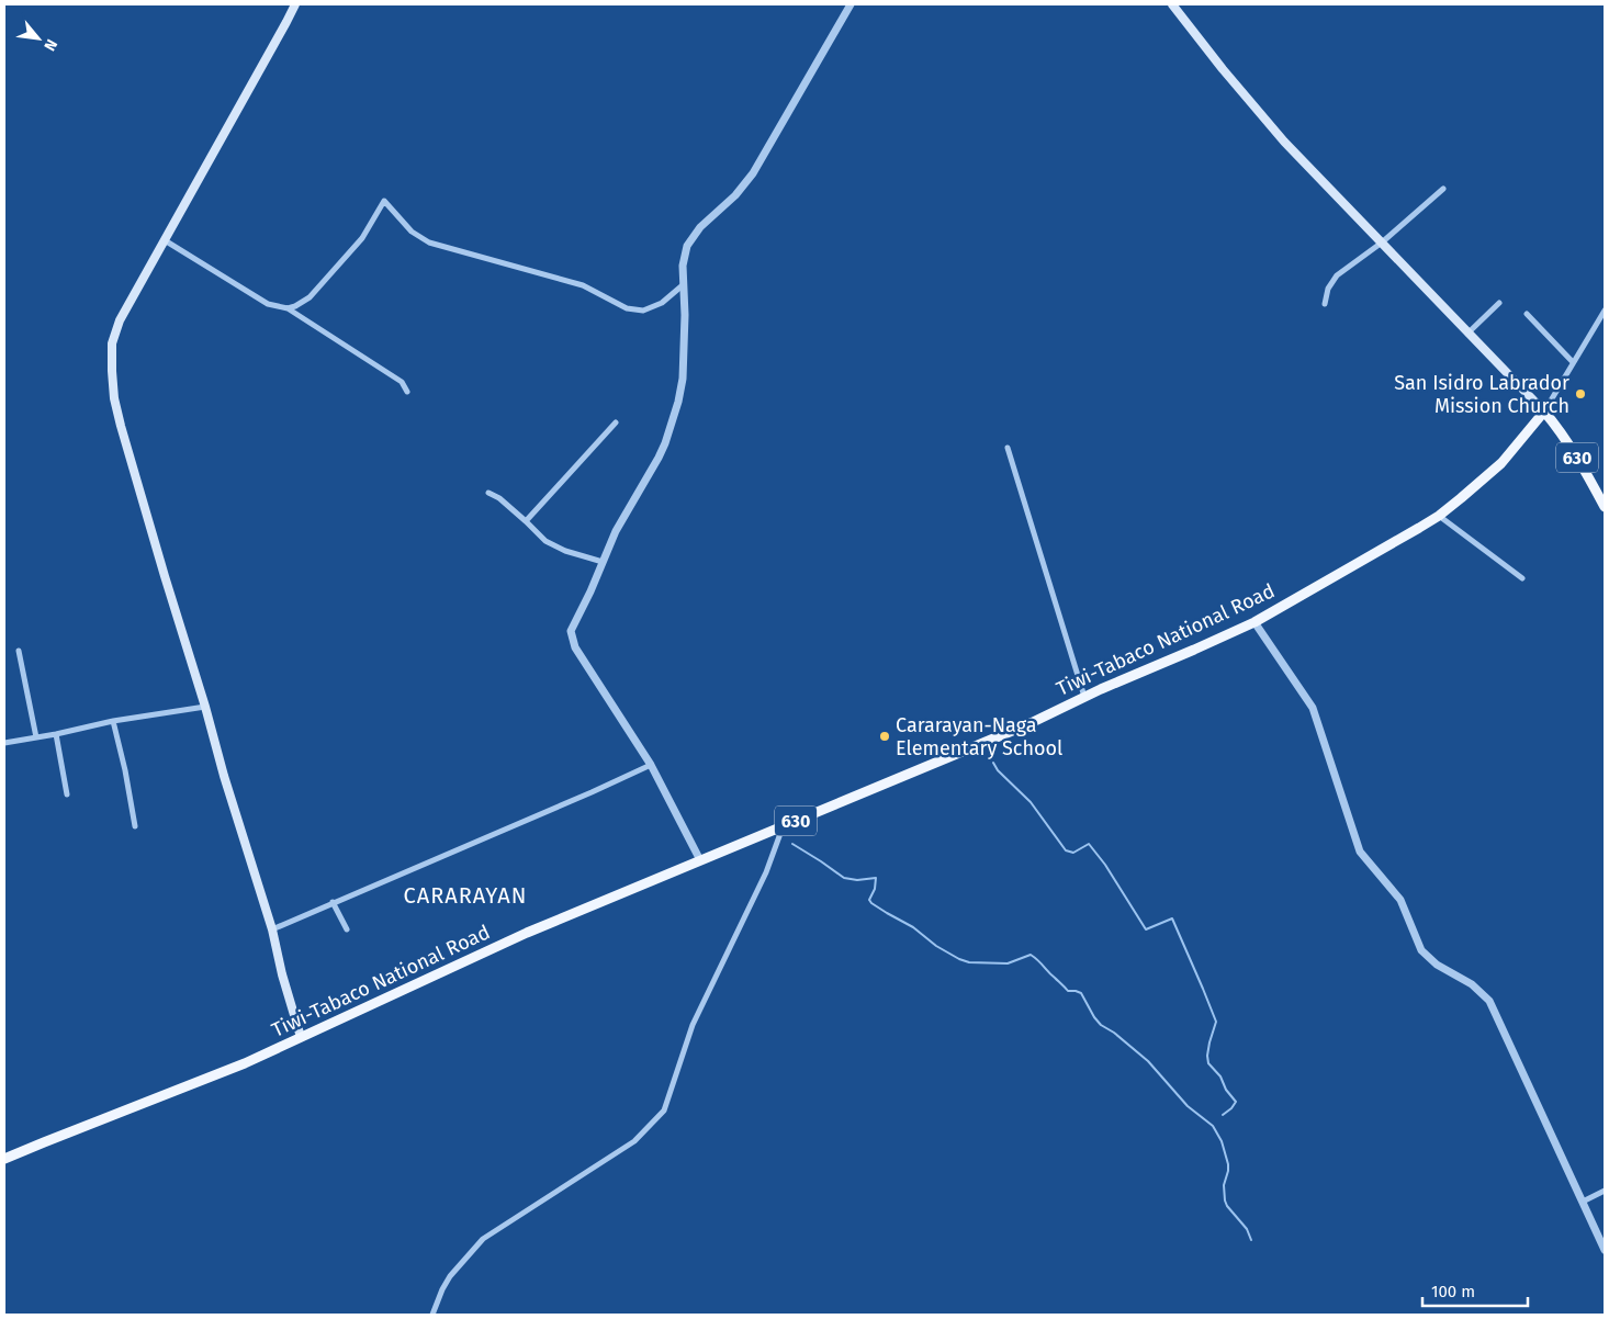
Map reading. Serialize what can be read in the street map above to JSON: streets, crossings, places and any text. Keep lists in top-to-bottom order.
{
  "streets": {
    "main road": ["630", "Tiwi-Tabaco National Road"]
  },
  "crossings": [
    ["630", "Tiwi-Tabaco National Road"]
  ],
  "districts": ["CARARAYAN"],
  "places": ["San Isidro Labrador Mission Church", "Cararayan-Naga Elementary School"],
  "scale_bar": "100 m",
  "north": "bottom right"
}
